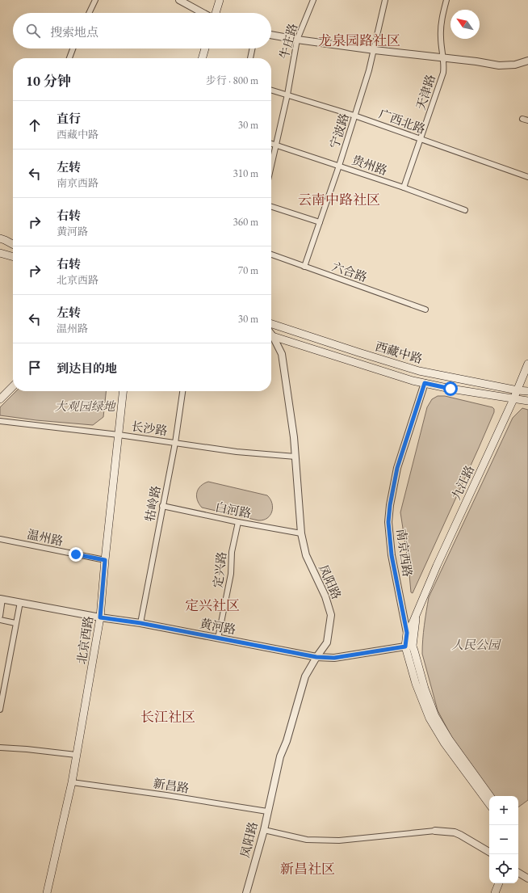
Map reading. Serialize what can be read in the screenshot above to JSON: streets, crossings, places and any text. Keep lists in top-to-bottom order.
{
  "streets": {
    "main road": [
      "西藏中路",
      "九江路",
      "南京西路",
      "北京西路"
    ],
    "street": [
      "牛庄路",
      "天津路",
      "广西北路",
      "宁波路",
      "贵州路",
      "六合路",
      "长沙路",
      "牯岭路",
      "白河路",
      "温州路",
      "定兴路",
      "凤阳路",
      "黄河路",
      "新昌路"
    ]
  },
  "crossings": [
    ["牛庄路", "广西北路"],
    ["牛庄路", "贵州路"],
    ["天津路", "广西北路"],
    ["天津路", "贵州路"],
    ["广西北路", "宁波路"],
    ["宁波路", "贵州路"],
    ["宁波路", "六合路"],
    ["西藏中路", "九江路"],
    ["西藏中路", "南京西路"],
    ["长沙路", "牯岭路"],
    ["长沙路", "凤阳路"],
    ["长沙路", "北京西路"],
    ["九江路", "南京西路"],
    ["九江路", "黄河路"],
    ["牯岭路", "白河路"],
    ["牯岭路", "黄河路"],
    ["白河路", "定兴路"],
    ["白河路", "凤阳路"],
    ["温州路", "北京西路"],
    ["南京西路", "黄河路"],
    ["定兴路", "黄河路"],
    ["凤阳路", "黄河路"],
    ["凤阳路", "新昌路"],
    ["黄河路", "北京西路"],
    ["北京西路", "新昌路"]
  ],
  "districts": [
    "龙泉园路社区",
    "云南中路社区",
    "定兴社区",
    "长江社区",
    "新昌社区"
  ],
  "parks": ["大观园绿地", "人民公园"],
  "north": "top left",
  "page": {
    "search": "搜索地点",
    "heading": ["10 分钟", "步行 · 800 m"],
    "list": [
      ["直行", "西藏中路", "30 m"],
      ["左转", "南京西路", "310 m"],
      ["右转", "黄河路", "360 m"],
      ["右转", "北京西路", "70 m"],
      ["左转", "温州路", "30 m"],
      "到达目的地"
    ],
    "map_buttons": ["+", "−"]
  }
}
